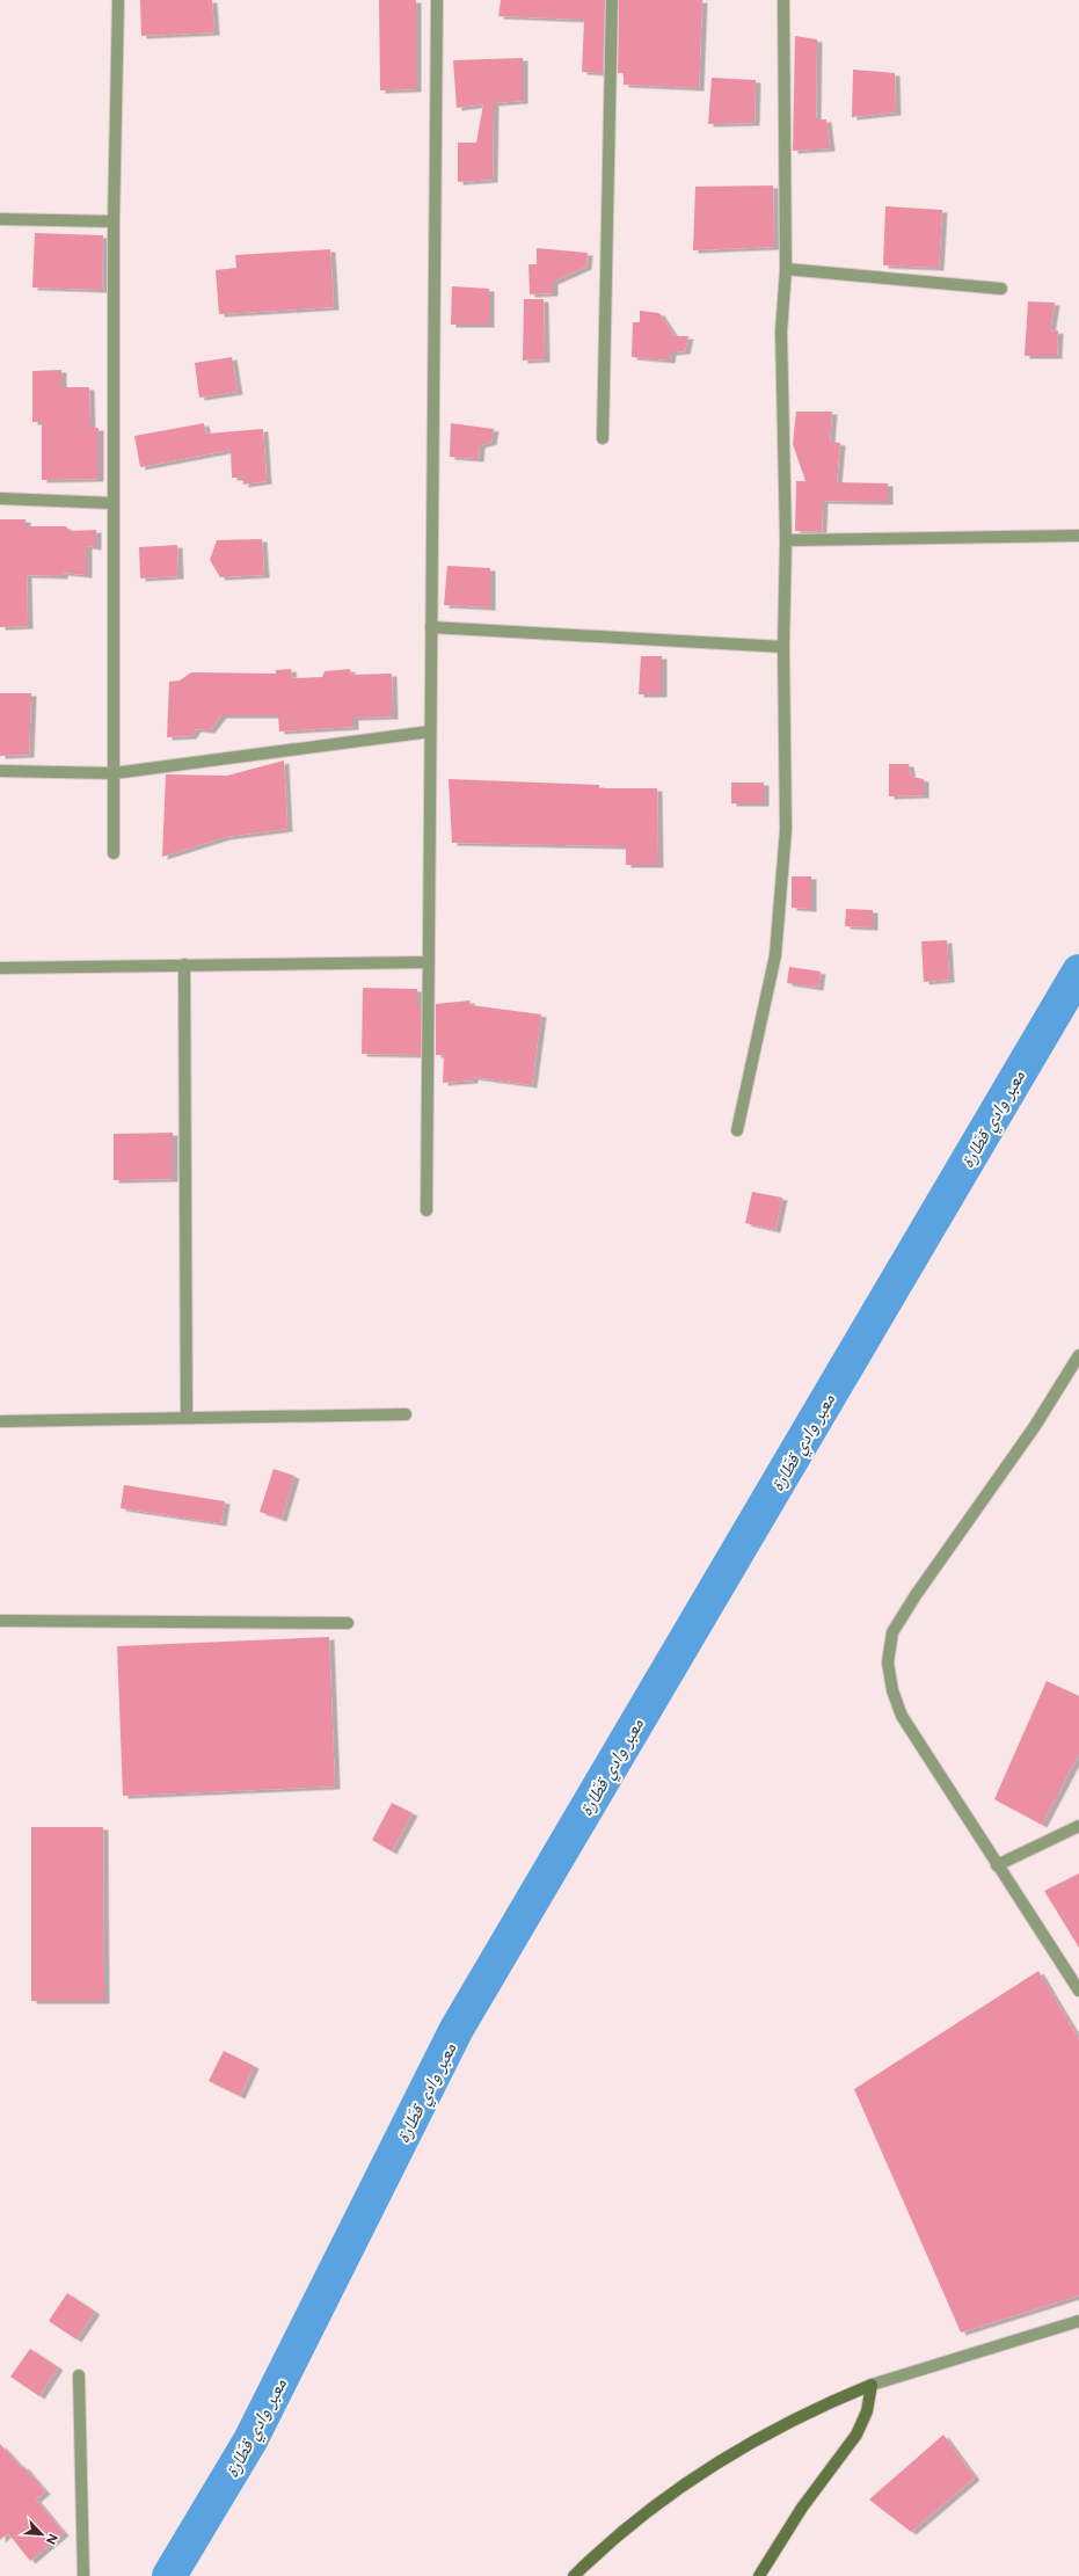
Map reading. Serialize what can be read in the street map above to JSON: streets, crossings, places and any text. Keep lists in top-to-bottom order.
{
  "water": ["معبر وادي قطّارة"],
  "north": "bottom right"
}
